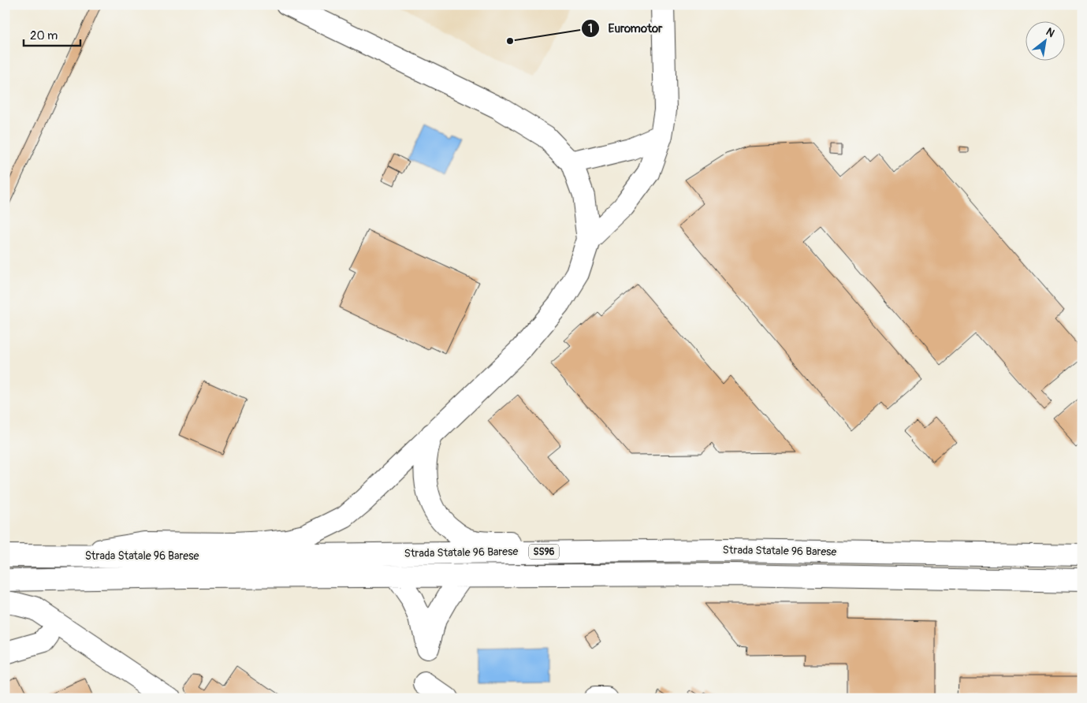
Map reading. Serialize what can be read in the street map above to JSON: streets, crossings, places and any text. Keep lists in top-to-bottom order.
{
  "streets": {
    "main road": ["Strada Statale 96 Barese", "SS96"]
  },
  "places": ["Euromotor"],
  "scale_bar": "20 m",
  "north": "top right"
}
